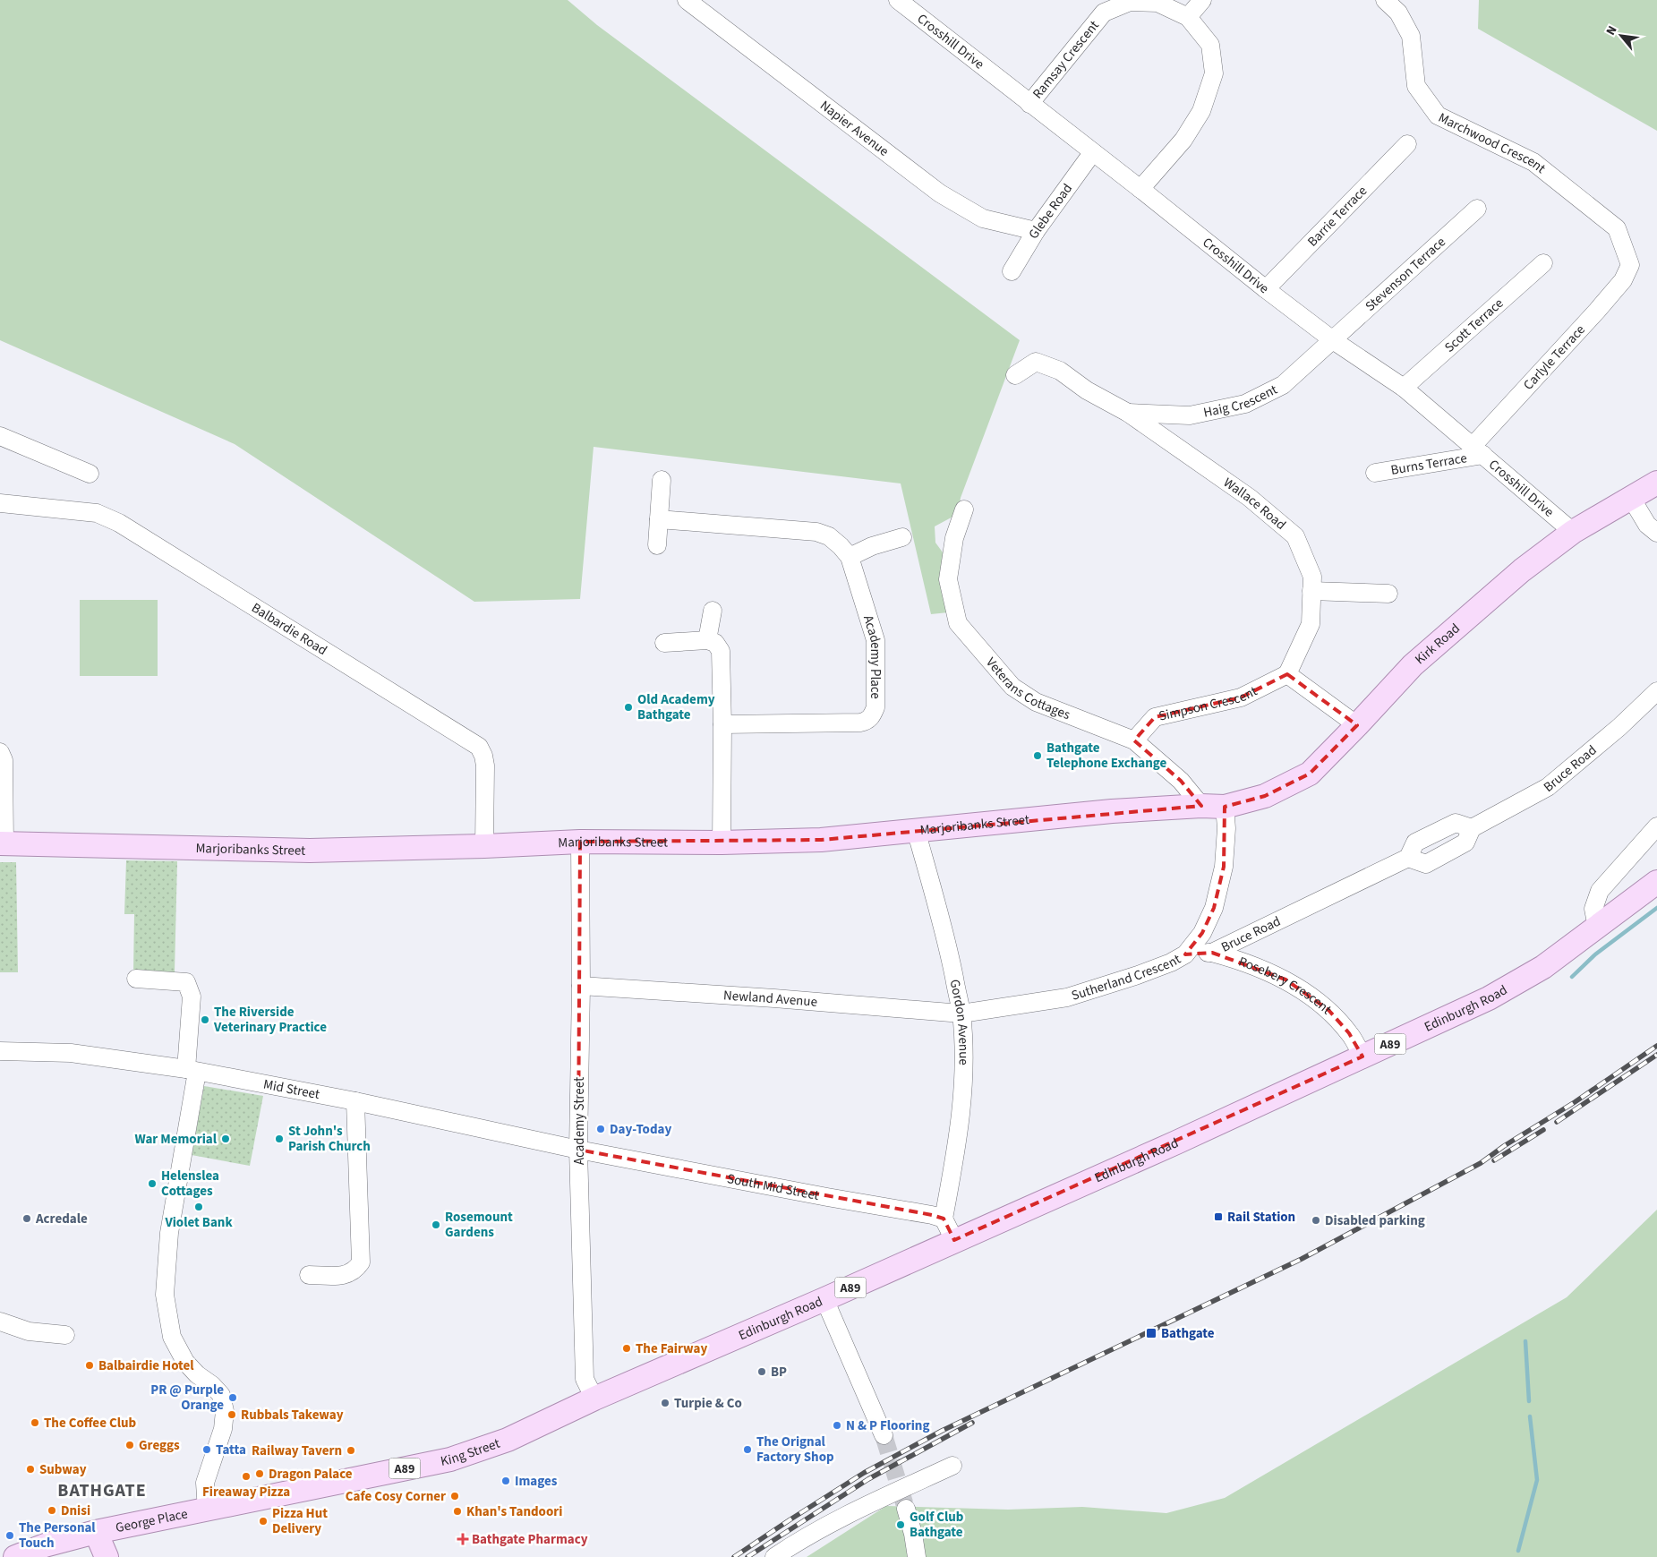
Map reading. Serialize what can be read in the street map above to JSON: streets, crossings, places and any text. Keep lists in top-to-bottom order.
{
  "streets": {
    "main road": [
      "Kirk Road",
      "Marjoribanks Street",
      "Edinburgh Road",
      "A89",
      "King Street",
      "George Place"
    ],
    "street": [
      "Crosshill Drive",
      "Ramsay Crescent",
      "Napier Avenue",
      "Marchwood Crescent",
      "Glebe Road",
      "Barrie Terrace",
      "Stevenson Terrace",
      "Scott Terrace",
      "Carlyle Terrace",
      "Haig Crescent",
      "Burns Terrace",
      "Wallace Road",
      "Balbardie Road",
      "Academy Place",
      "Veterans Cottages",
      "Simpson Crescent",
      "Bruce Road",
      "Sutherland Crescent",
      "Rosebery Crescent",
      "Newland Avenue",
      "Gordon Avenue",
      "Mid Street",
      "Academy Street",
      "South Mid Street"
    ]
  },
  "crossings": [
    ["Crosshill Drive", "Ramsay Crescent"],
    ["Crosshill Drive", "Glebe Road"],
    ["Crosshill Drive", "Barrie Terrace"],
    ["Crosshill Drive", "Stevenson Terrace"],
    ["Crosshill Drive", "Scott Terrace"],
    ["Crosshill Drive", "Carlyle Terrace"],
    ["Crosshill Drive", "Haig Crescent"],
    ["Crosshill Drive", "Burns Terrace"],
    ["Crosshill Drive", "Kirk Road"],
    ["Napier Avenue", "Glebe Road"],
    ["Marchwood Crescent", "Carlyle Terrace"],
    ["Stevenson Terrace", "Haig Crescent"],
    ["Carlyle Terrace", "Burns Terrace"],
    ["Haig Crescent", "Wallace Road"],
    ["Wallace Road", "Simpson Crescent"],
    ["Balbardie Road", "Marjoribanks Street"],
    ["Kirk Road", "Marjoribanks Street"],
    ["Kirk Road", "Sutherland Crescent"],
    ["Veterans Cottages", "Simpson Crescent"],
    ["Veterans Cottages", "Marjoribanks Street"],
    ["Bruce Road", "Rosebery Crescent"],
    ["Marjoribanks Street", "Sutherland Crescent"],
    ["Marjoribanks Street", "Gordon Avenue"],
    ["Marjoribanks Street", "Academy Street"],
    ["Sutherland Crescent", "Rosebery Crescent"],
    ["Sutherland Crescent", "Newland Avenue"],
    ["Sutherland Crescent", "Gordon Avenue"],
    ["Rosebery Crescent", "Edinburgh Road"],
    ["Newland Avenue", "Gordon Avenue"],
    ["Newland Avenue", "Academy Street"],
    ["Edinburgh Road", "Academy Street"],
    ["Edinburgh Road", "King Street"],
    ["Gordon Avenue", "South Mid Street"],
    ["A89", "George Place"],
    ["Mid Street", "Academy Street"],
    ["Mid Street", "South Mid Street"],
    ["Academy Street", "South Mid Street"],
    ["Academy Street", "King Street"],
    ["King Street", "George Place"]
  ],
  "districts": ["BATHGATE"],
  "places": {
    "other": [
      "Old Academy Bathgate",
      "Bathgate Telephone Exchange",
      "The Riverside Veterinary Practice",
      "Day-Today",
      "War Memorial",
      "St John's Parish Church",
      "Helenslea Cottages",
      "Violet Bank",
      "Acredale",
      "Disabled parking",
      "Rosemount Gardens",
      "The Fairway",
      "Balbairdie Hotel",
      "BP",
      "PR @ Purple Orange",
      "Turpie & Co",
      "Rubbals Takeway",
      "The Coffee Club",
      "N & P Flooring",
      "Greggs",
      "Tatta",
      "The Orignal Factory Shop",
      "Railway Tavern",
      "Subway",
      "Dragon Palace",
      "Fireaway Pizza",
      "Images",
      "Cafe Cosy Corner",
      "Dnisi",
      "Khan's Tandoori",
      "Pizza Hut Delivery",
      "Golf Club Bathgate",
      "The Personal Touch"
    ],
    "transit": ["Rail Station", "Bathgate"],
    "health": ["Bathgate Pharmacy"]
  },
  "north": "top left"
}
